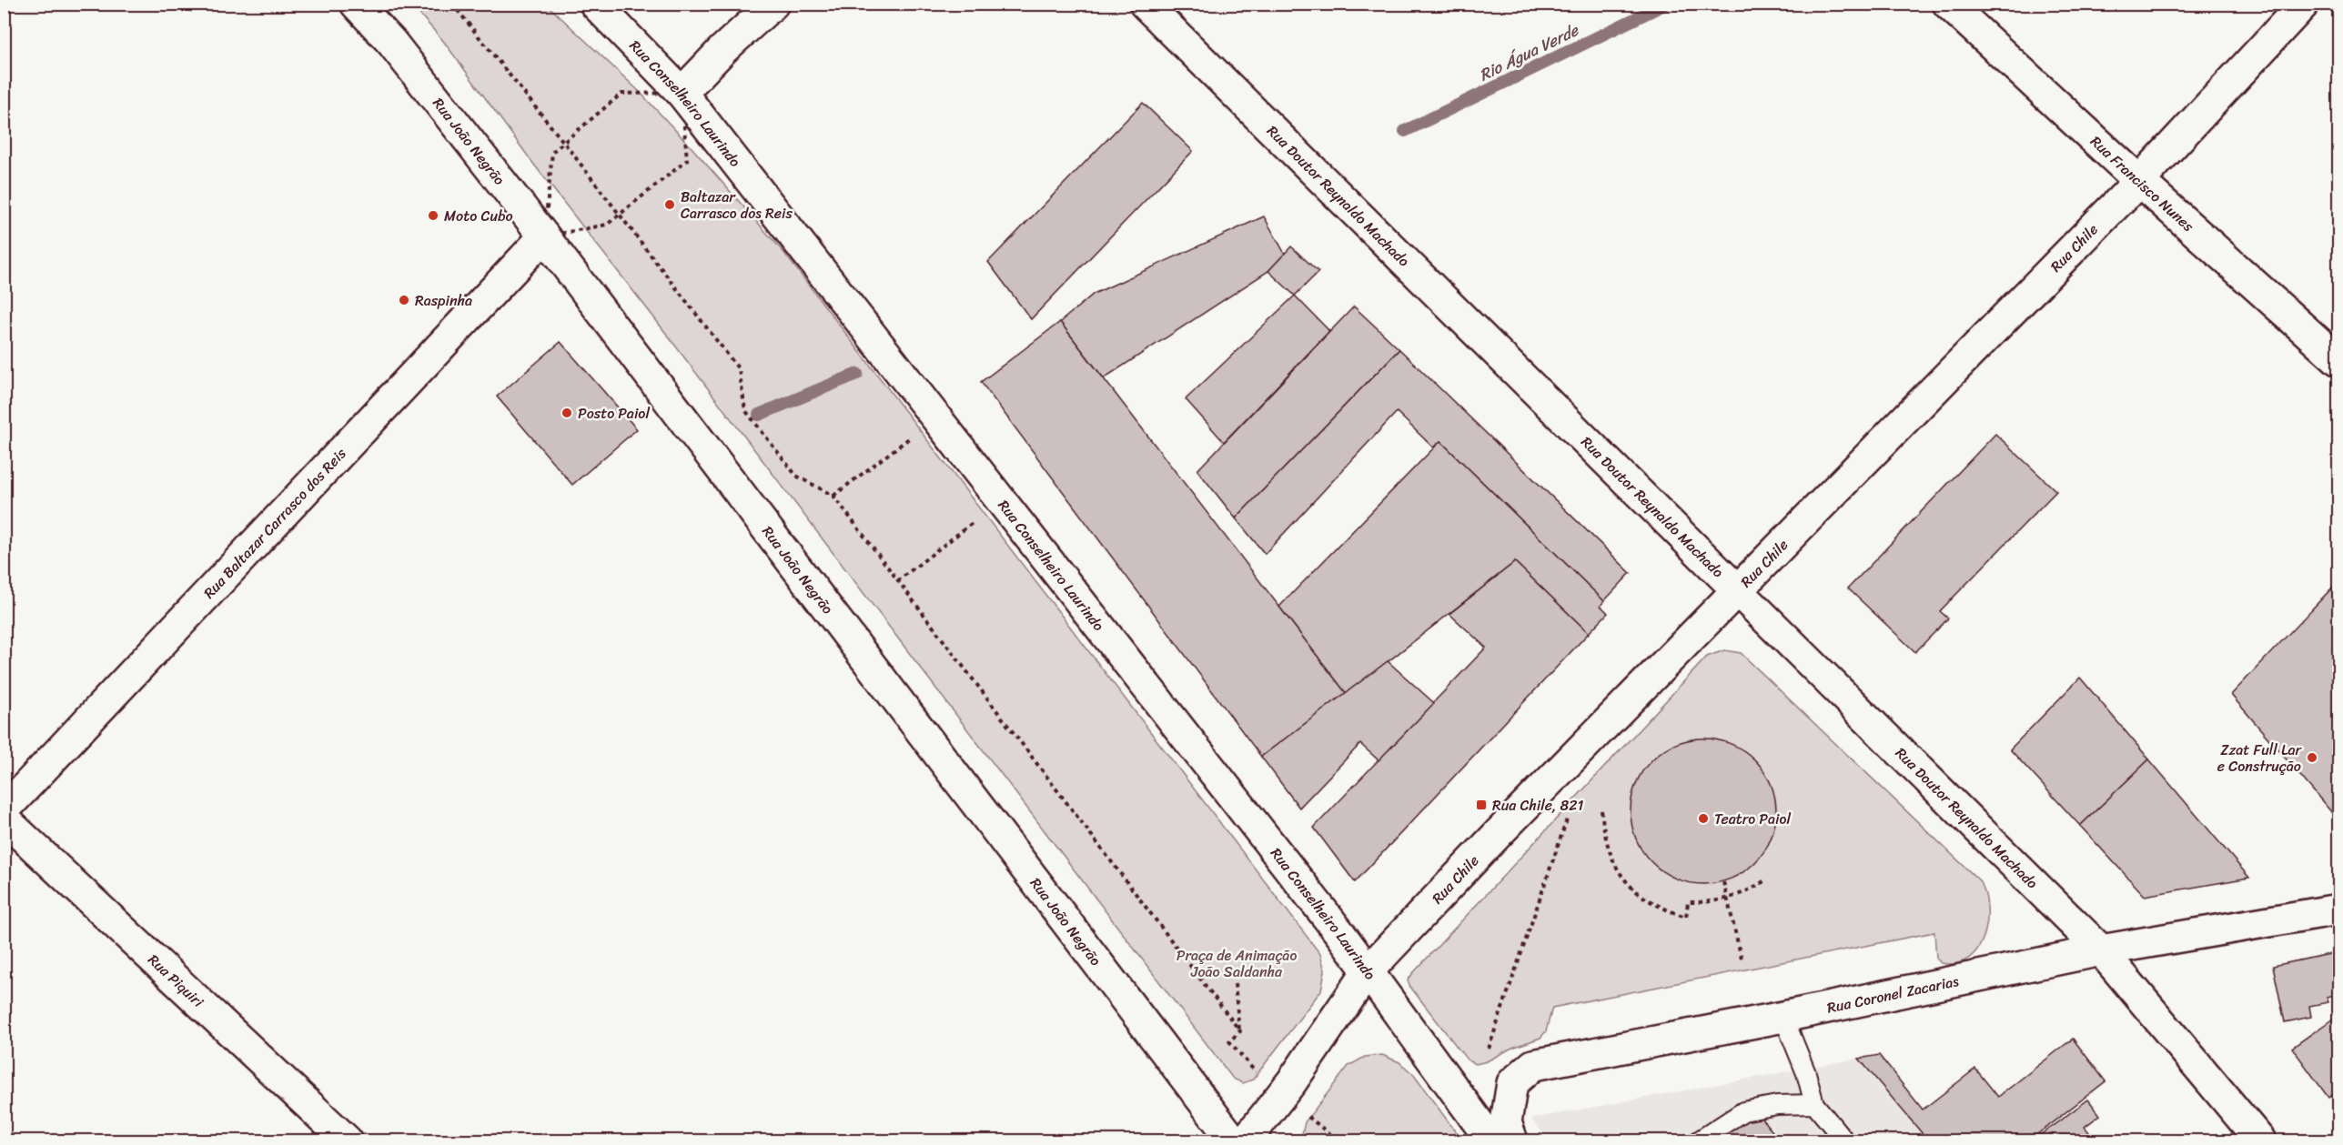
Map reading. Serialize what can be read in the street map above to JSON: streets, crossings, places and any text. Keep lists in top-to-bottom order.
{
  "streets": {
    "main road": [
      "Rua Conselheiro Laurindo",
      "Rua João Negrão",
      "Rua Francisco Nunes",
      "Rua Doutor Reynaldo Machado",
      "Rua Chile",
      "Rua Baltazar Carrasco dos Reis",
      "Rua Piquiri",
      "Rua Coronel Zacarias"
    ]
  },
  "crossings": [
    ["Rua Conselheiro Laurindo", "Rua Chile"],
    ["Rua João Negrão", "Rua Baltazar Carrasco dos Reis"],
    ["Rua Francisco Nunes", "Rua Chile"],
    ["Rua Doutor Reynaldo Machado", "Rua Chile"],
    ["Rua Doutor Reynaldo Machado", "Rua Coronel Zacarias"]
  ],
  "water": ["Rio Água Verde"],
  "parks": ["Praça de Animação João Saldanha"],
  "places": {
    "other": [
      "Baltazar Carrasco dos Reis",
      "Moto Cubo",
      "Raspinha",
      "Posto Paiol",
      "Zzat Full Lar e Construção",
      "Teatro Paiol"
    ],
    "transit": ["Rua Chile, 821"]
  }
}
